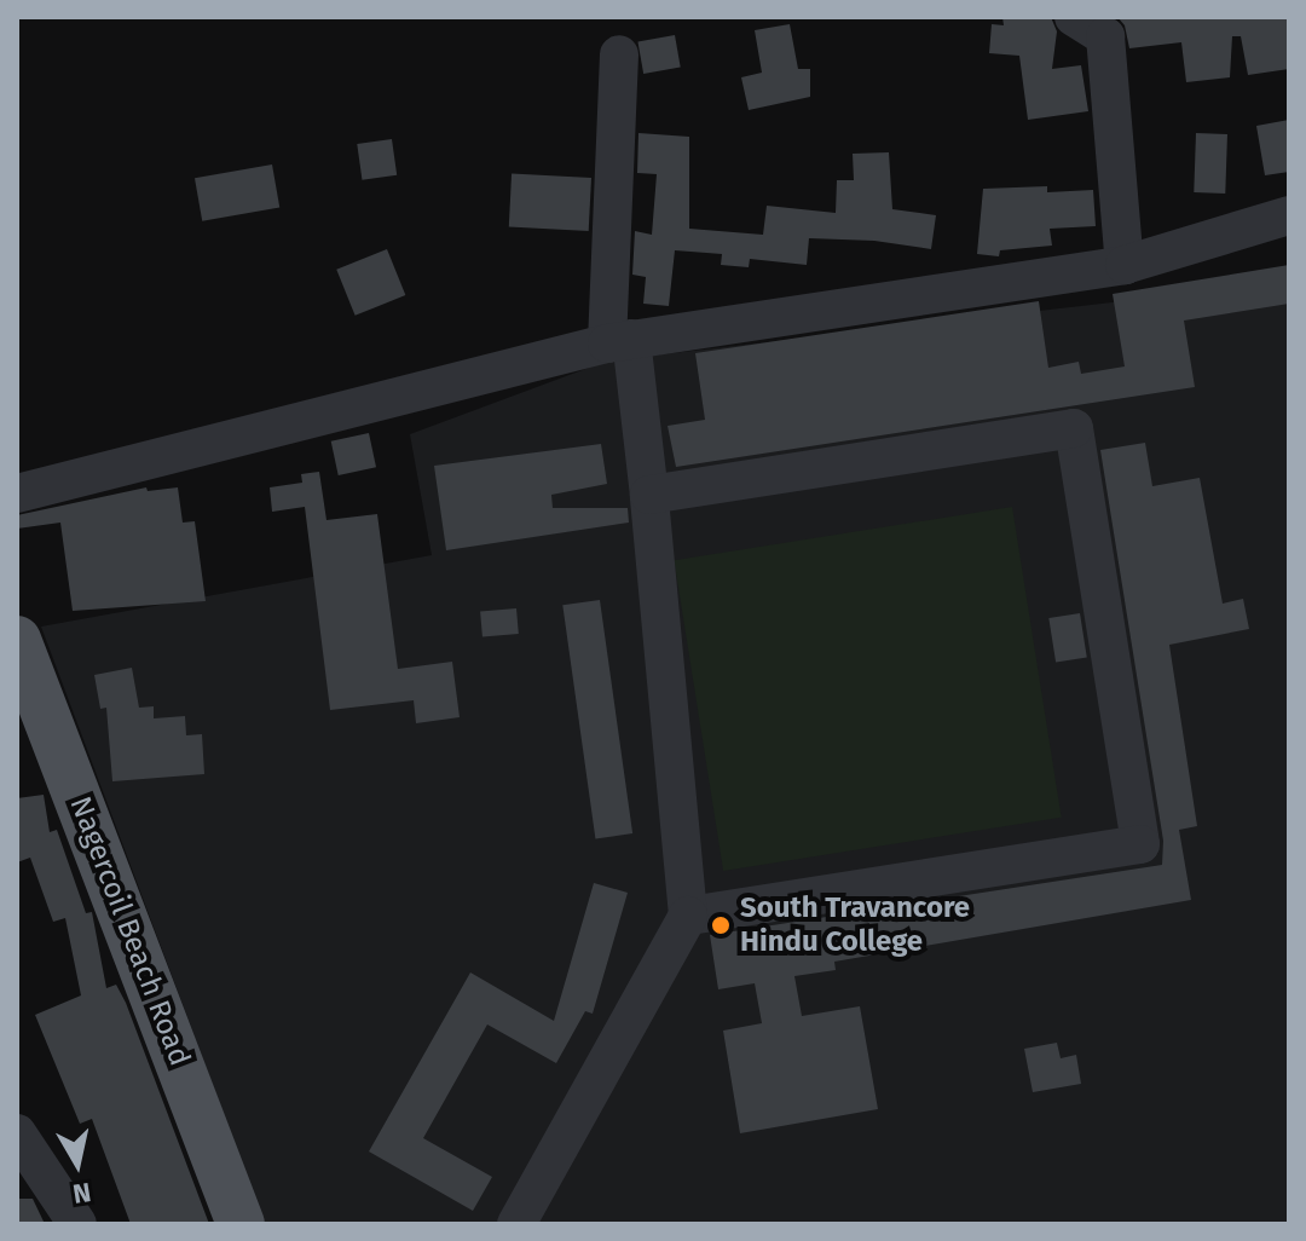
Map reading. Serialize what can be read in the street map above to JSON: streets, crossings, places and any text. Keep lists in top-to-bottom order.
{
  "streets": {
    "main road": ["Nagercoil Beach Road"]
  },
  "places": ["South Travancore Hindu College"],
  "north": "bottom"
}
